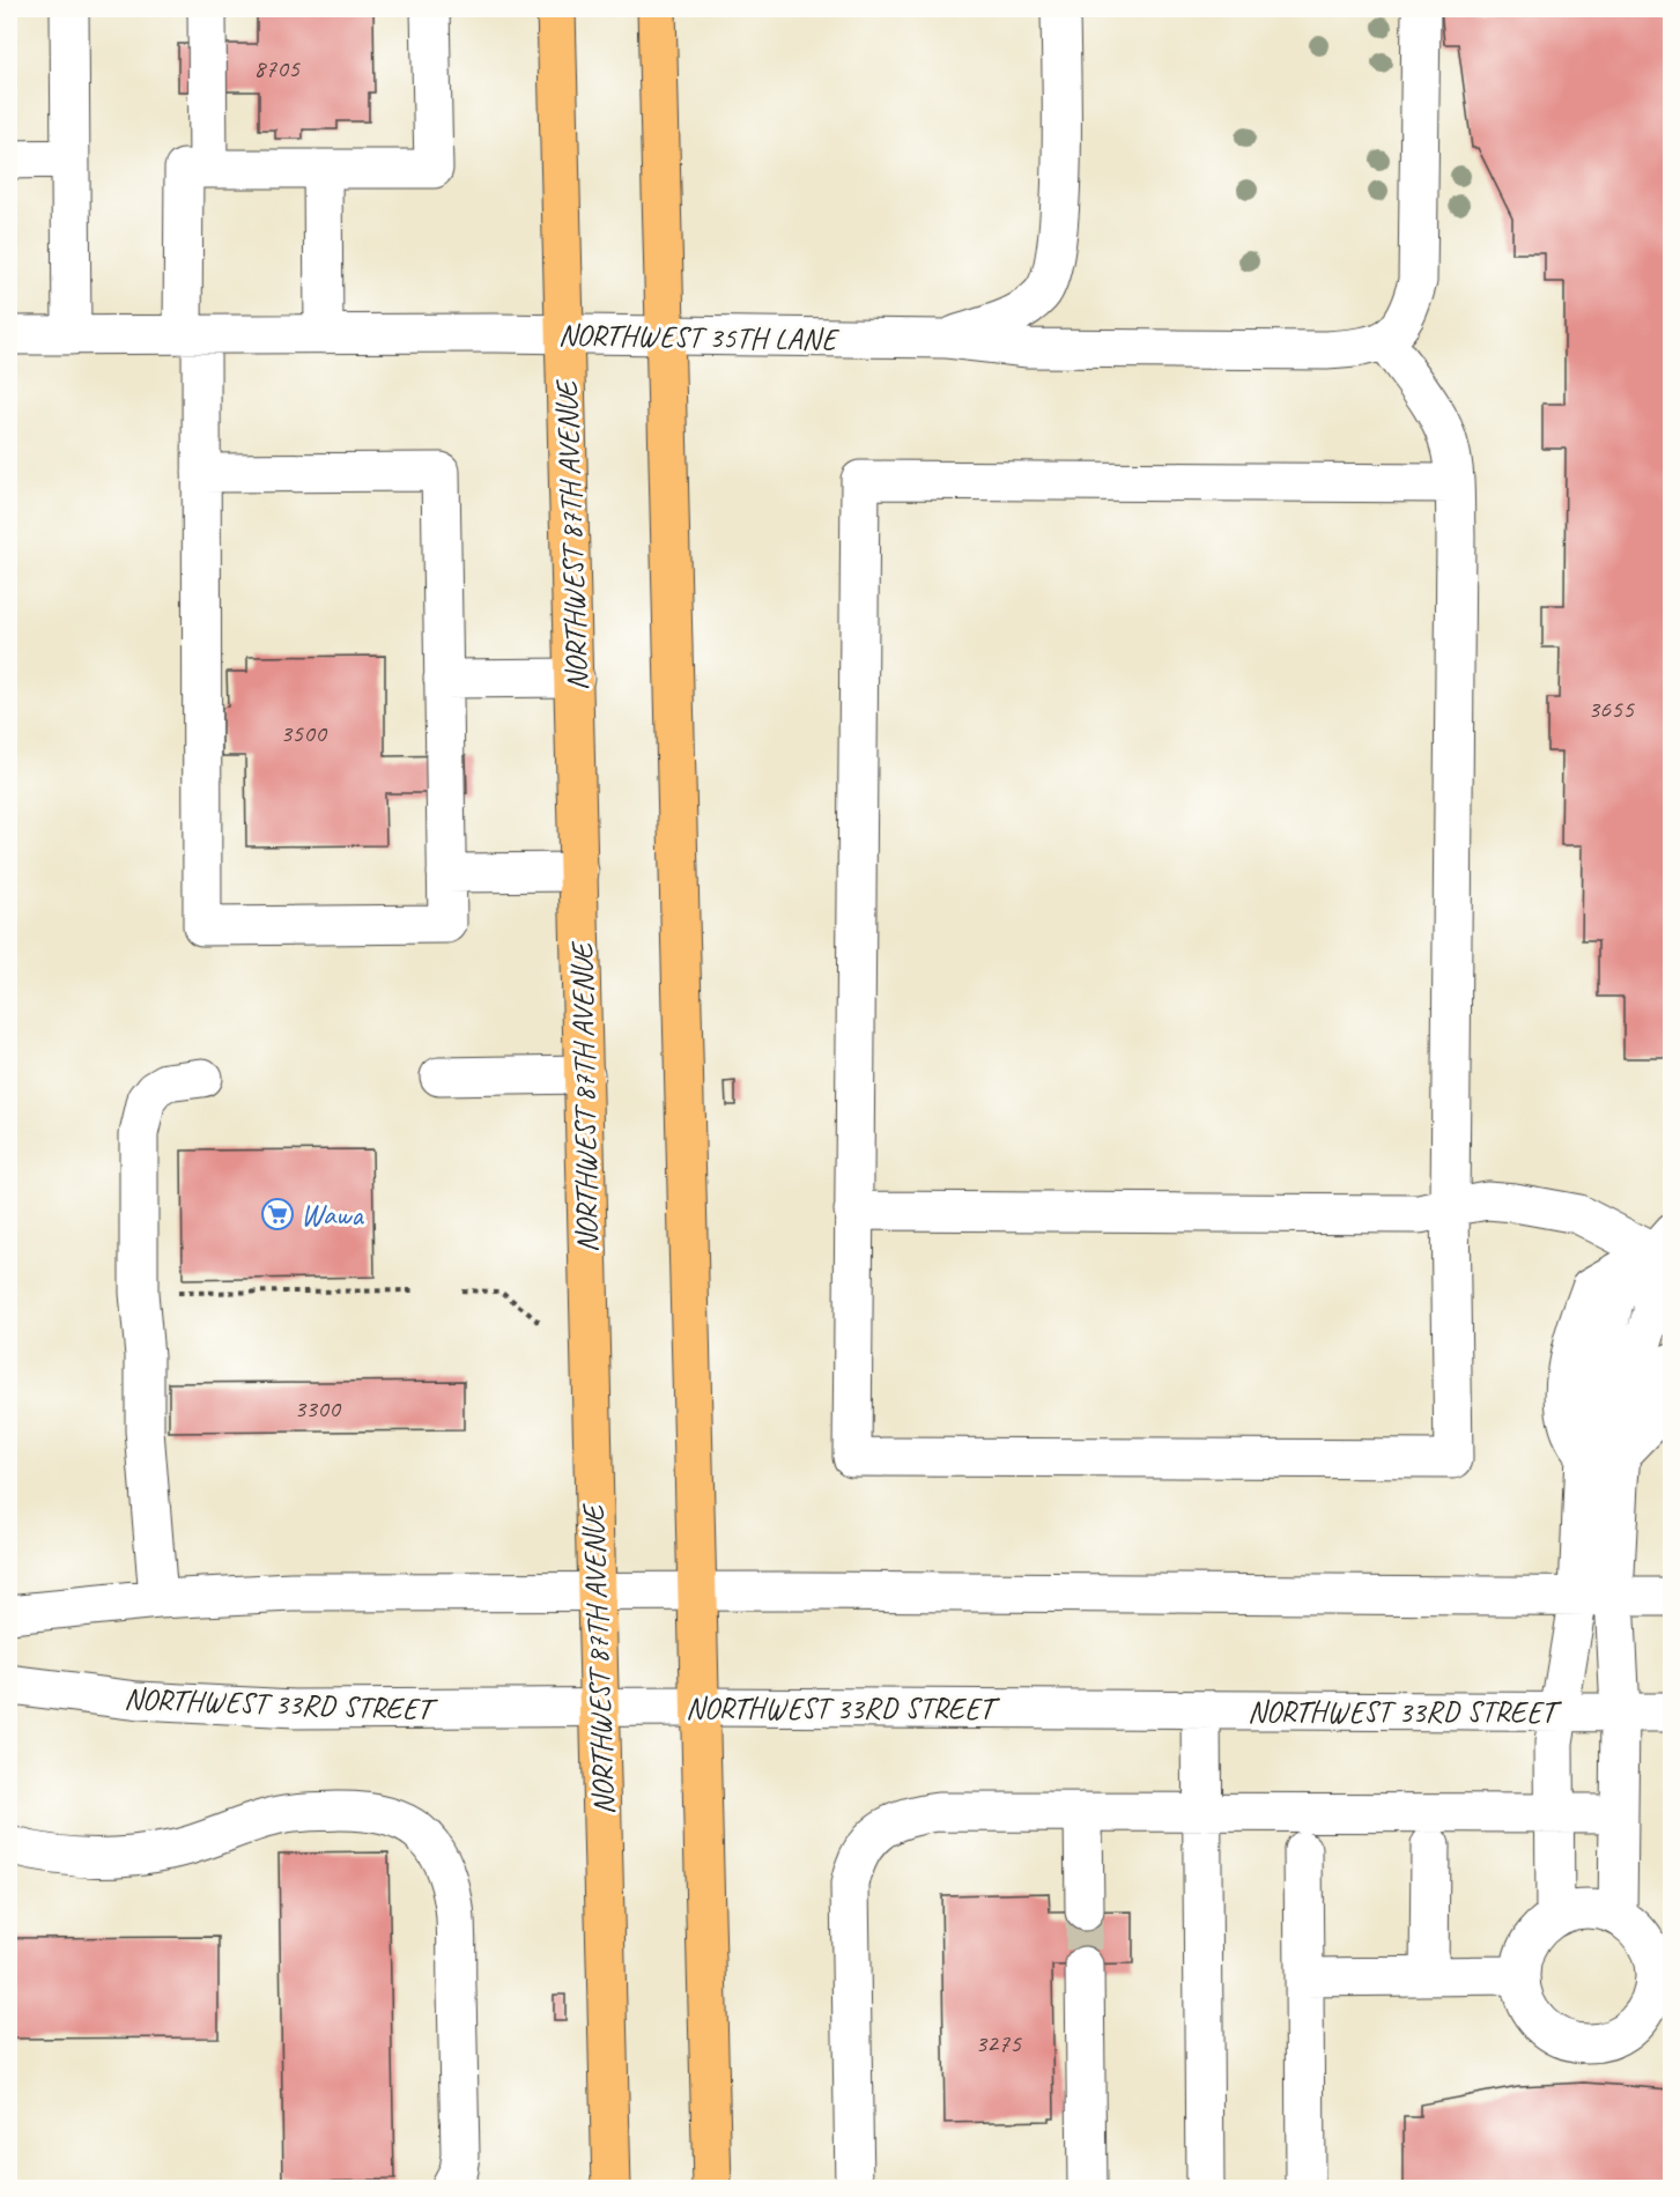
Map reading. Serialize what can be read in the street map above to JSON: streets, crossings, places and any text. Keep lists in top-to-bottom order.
{
  "streets": {
    "main road": ["NORTHWEST 87TH AVENUE"],
    "street": ["NORTHWEST 35TH LANE", "NORTHWEST 33RD STREET"]
  },
  "crossings": [
    ["NORTHWEST 35TH LANE", "NORTHWEST 87TH AVENUE"],
    ["NORTHWEST 87TH AVENUE", "NORTHWEST 33RD STREET"]
  ],
  "places": {
    "supermarket": ["Wawa"]
  },
  "house_numbers": [
    "8705",
    "3655",
    "3500",
    "3300",
    "3275"
  ]
}
